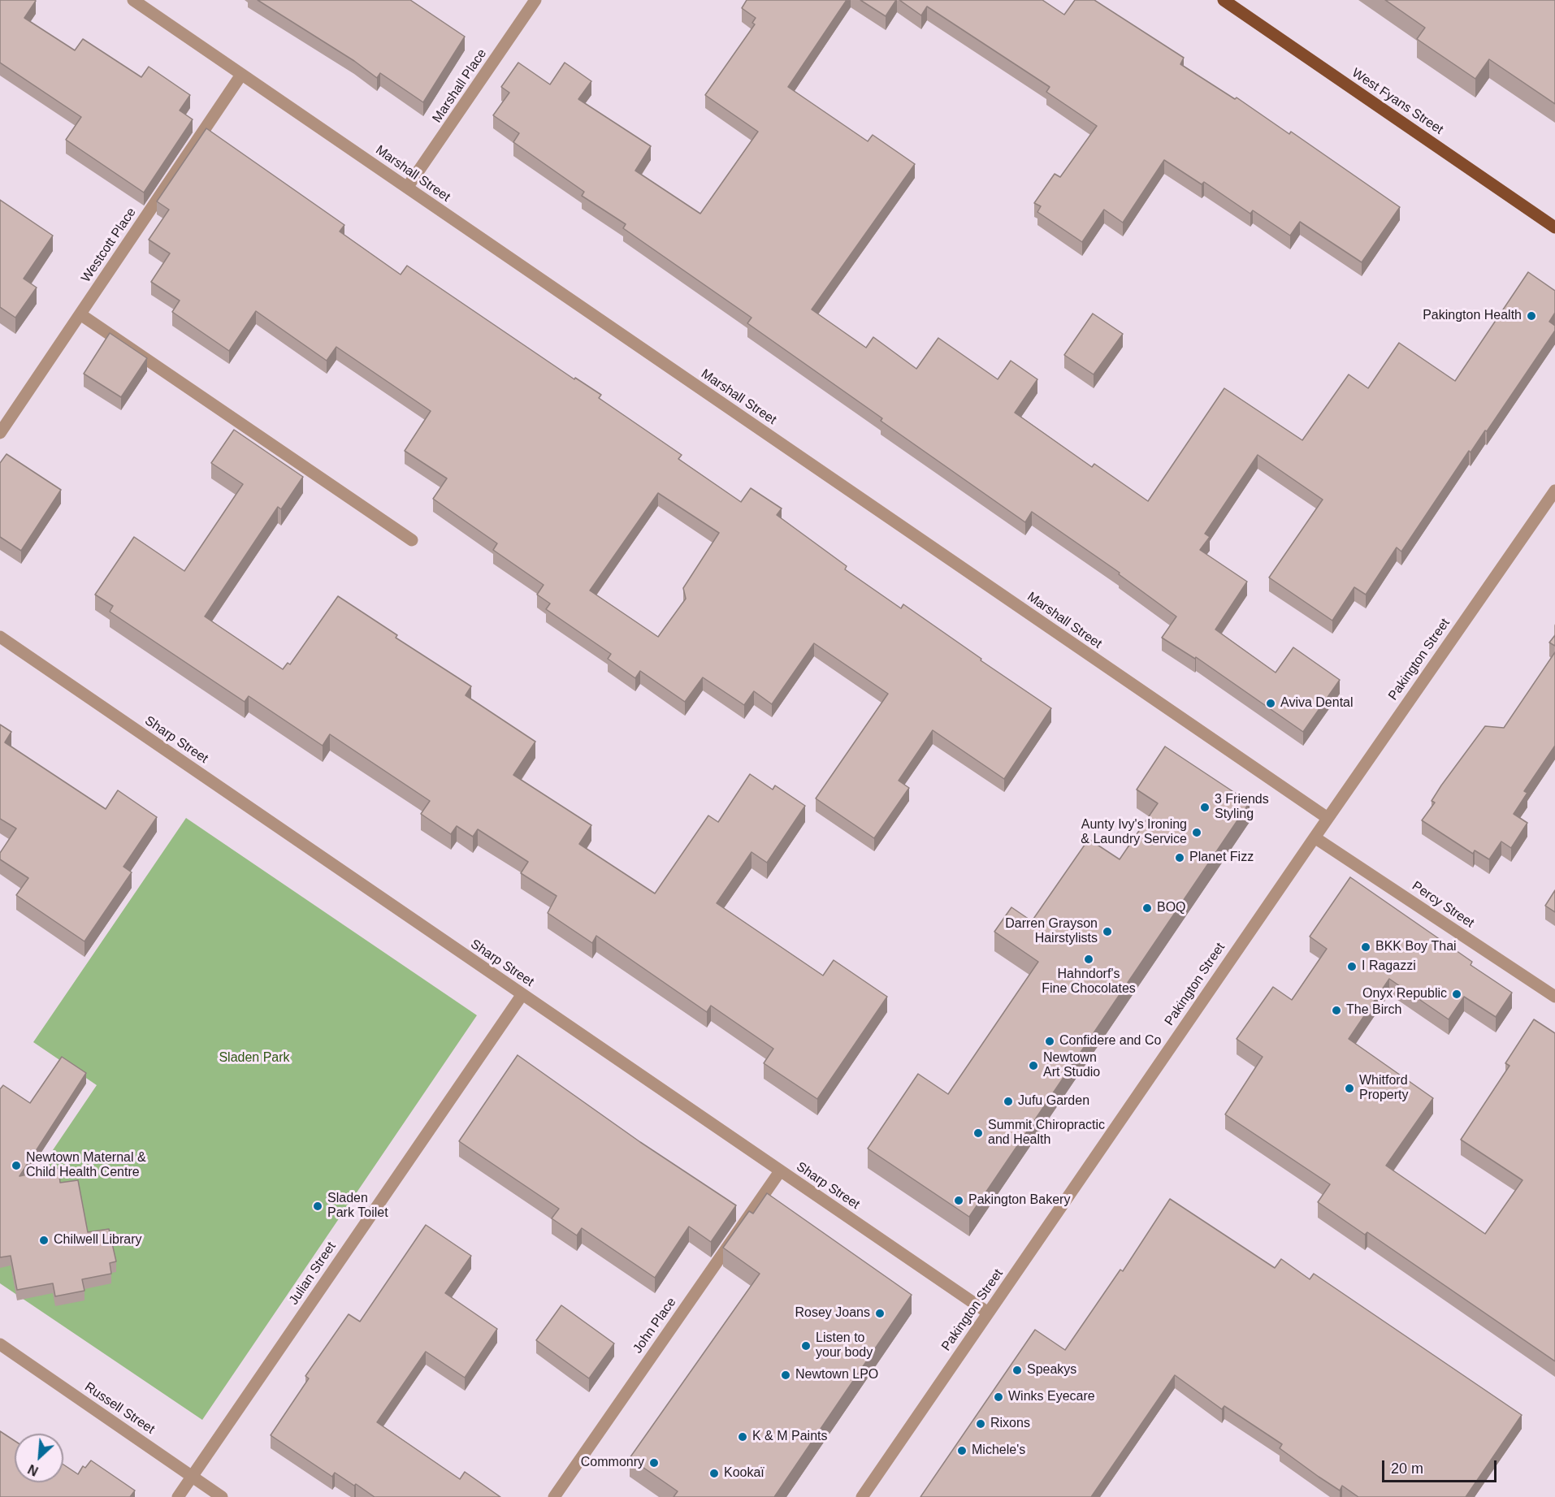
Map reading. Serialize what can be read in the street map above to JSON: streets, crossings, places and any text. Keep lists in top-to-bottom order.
{
  "streets": {
    "main road": ["West Fyans Street"],
    "street": [
      "Marshall Place",
      "Marshall Street",
      "Westcott Place",
      "Pakington Street",
      "Sharp Street",
      "Percy Street",
      "Julian Street",
      "John Place",
      "Russell Street"
    ]
  },
  "crossings": [
    ["Marshall Place", "Marshall Street"],
    ["Marshall Street", "Westcott Place"],
    ["Marshall Street", "Pakington Street"],
    ["Pakington Street", "Sharp Street"],
    ["Pakington Street", "Percy Street"],
    ["Sharp Street", "Julian Street"],
    ["Sharp Street", "John Place"],
    ["Julian Street", "Russell Street"]
  ],
  "parks": ["Sladen Park"],
  "places": [
    "Pakington Health",
    "Aviva Dental",
    "3 Friends Styling",
    "Aunty Ivy's Ironing & Laundry Service",
    "Planet Fizz",
    "BOQ",
    "Darren Grayson Hairstylists",
    "BKK Boy Thai",
    "Hahndorf's Fine Chocolates",
    "I Ragazzi",
    "Onyx Republic",
    "The Birch",
    "Confidere and Co",
    "Newtown Art Studio",
    "Whitford Property",
    "Jufu Garden",
    "Summit Chiropractic and Health",
    "Newtown Maternal & Child Health Centre",
    "Pakington Bakery",
    "Sladen Park Toilet",
    "Chilwell Library",
    "Rosey Joans",
    "Listen to your body",
    "Speakys",
    "Newtown LPO",
    "Winks Eyecare",
    "Rixons",
    "K & M Paints",
    "Michele's",
    "Commonry",
    "Kookaï"
  ],
  "scale_bar": "20 m",
  "north": "bottom left"
}
